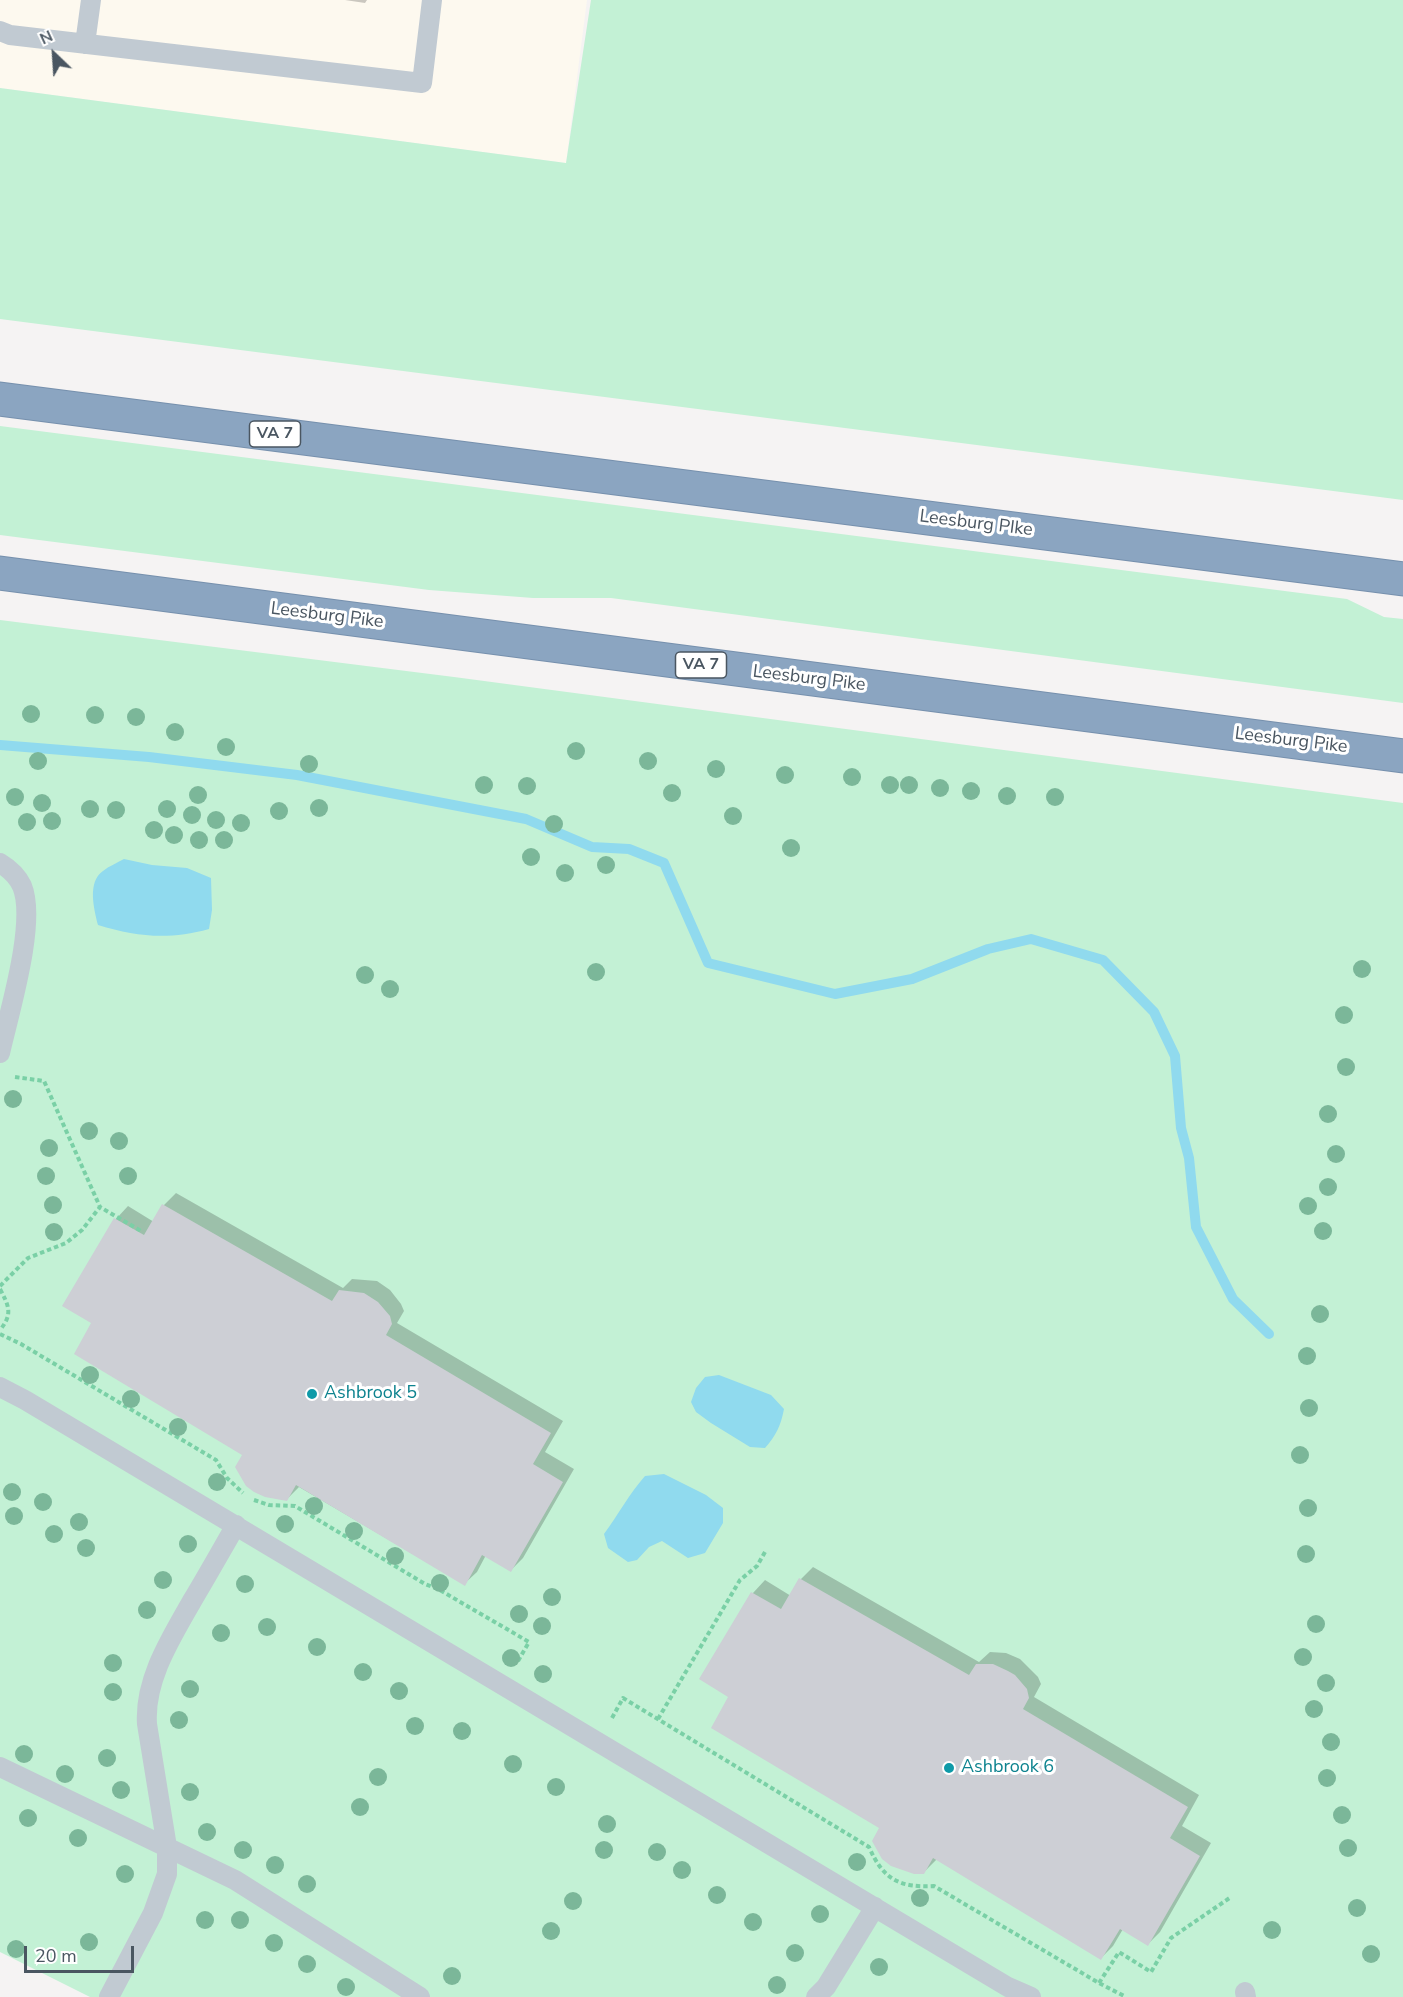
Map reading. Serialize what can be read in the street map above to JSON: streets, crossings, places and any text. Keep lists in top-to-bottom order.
{
  "streets": {
    "highway": ["VA 7", "Leesburg PIke", "Leesburg Pike"]
  },
  "places": ["Ashbrook 5", "Ashbrook 6"],
  "scale_bar": "20 m",
  "north": "top left"
}
